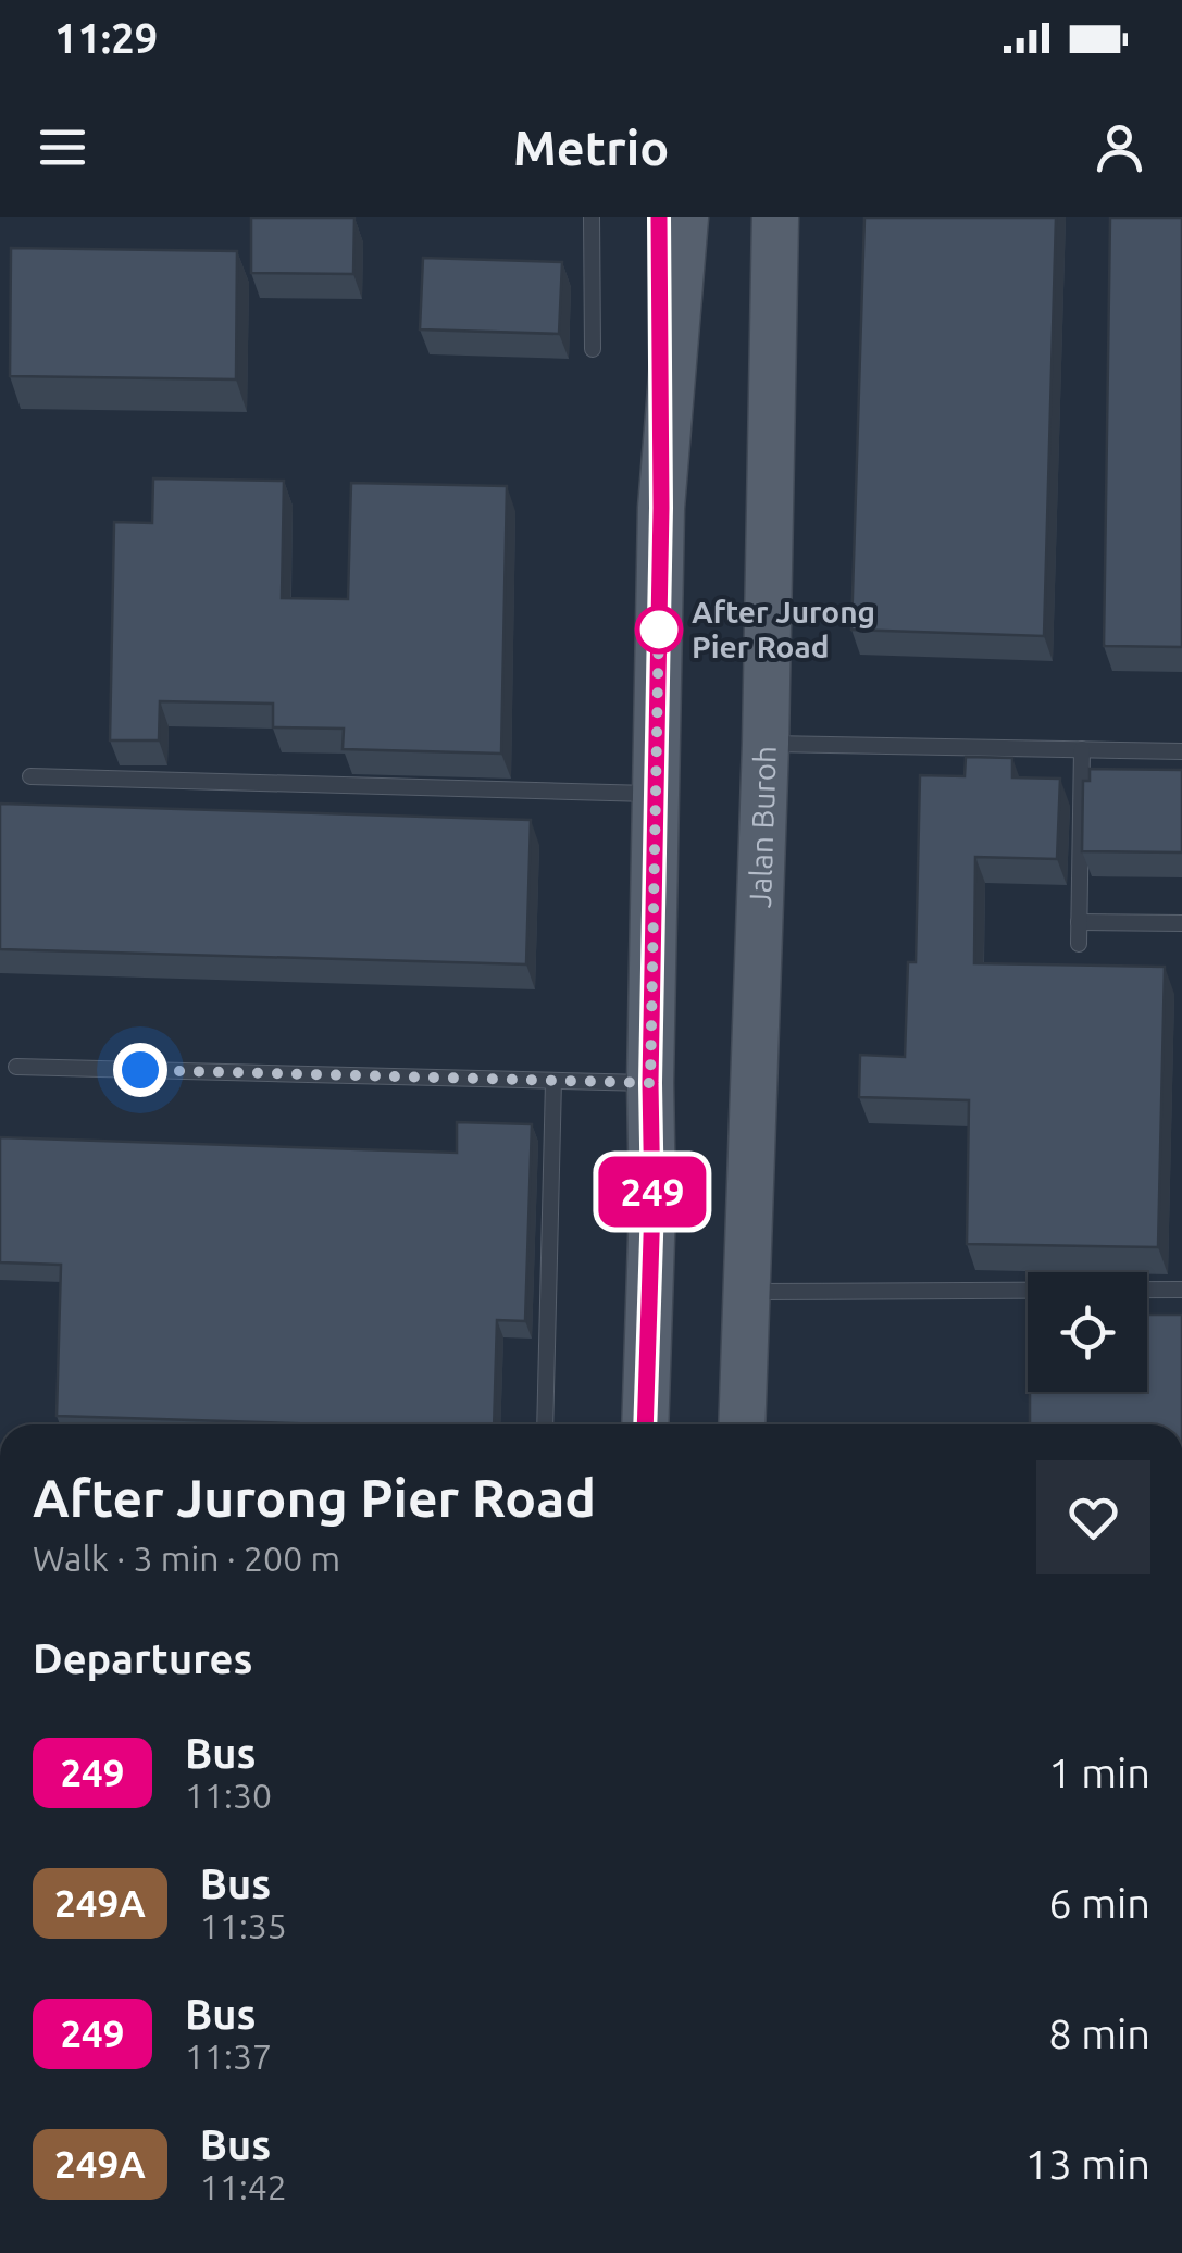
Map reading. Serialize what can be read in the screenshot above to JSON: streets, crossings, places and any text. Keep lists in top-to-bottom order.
{
  "streets": {
    "main road": ["Jalan Buroh"]
  },
  "places": ["After Jurong Pier Road"],
  "lines": ["bus line 249"],
  "page": {
    "status": "11:29",
    "header": "Metrio",
    "on_map": "249",
    "heading": [
      ["After Jurong Pier Road", "Walk · 3 min · 200 m"],
      "Departures"
    ],
    "list": [
      {
        "mark": "249",
        "name": "Bus",
        "note": "11:30",
        "value": "1 min"
      },
      {
        "mark": "249A",
        "name": "Bus",
        "note": "11:35",
        "value": "6 min"
      },
      {
        "mark": "249",
        "name": "Bus",
        "note": "11:37",
        "value": "8 min"
      },
      {
        "mark": "249A",
        "name": "Bus",
        "note": "11:42",
        "value": "13 min"
      }
    ]
  }
}
